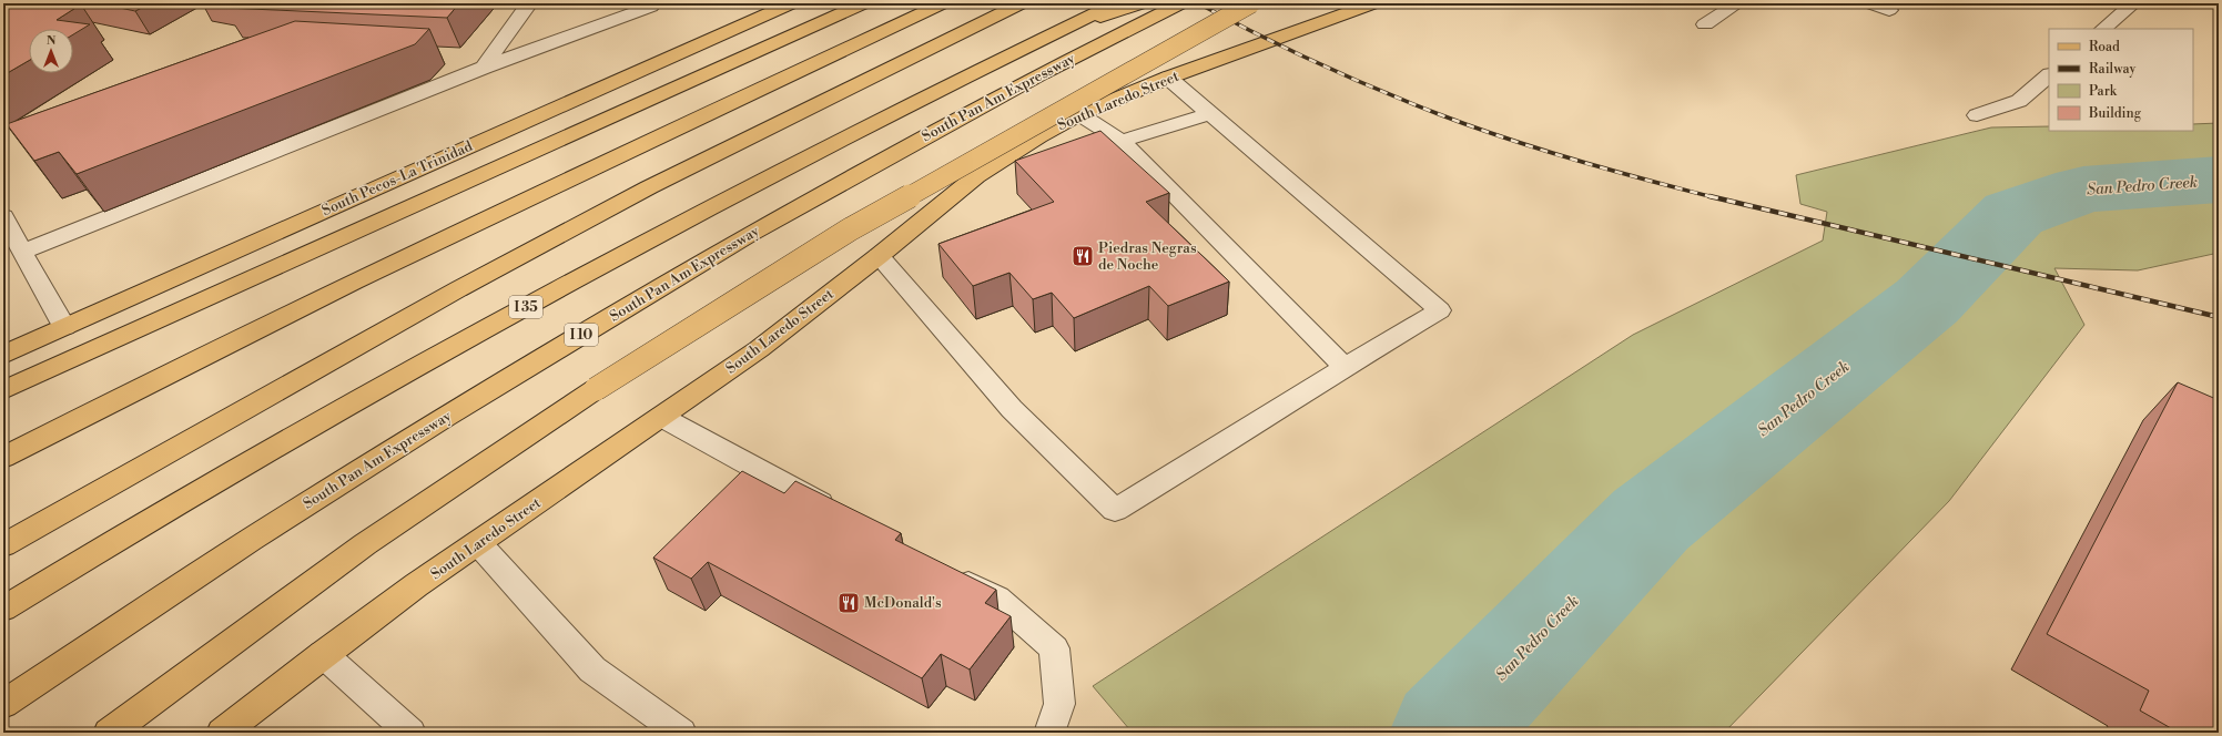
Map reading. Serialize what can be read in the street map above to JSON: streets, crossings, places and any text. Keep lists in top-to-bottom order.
{
  "streets": {
    "main road": [
      "South Pan Am Expressway",
      "South Laredo Street",
      "South Pecos-La Trinidad",
      "I 35",
      "I 10"
    ]
  },
  "water": ["San Pedro Creek"],
  "places": {
    "restaurant": ["Piedras Negras de Noche", "McDonald's"]
  },
  "legend": [
    "Road",
    "Railway",
    "Park",
    "Building"
  ],
  "north": "top"
}
